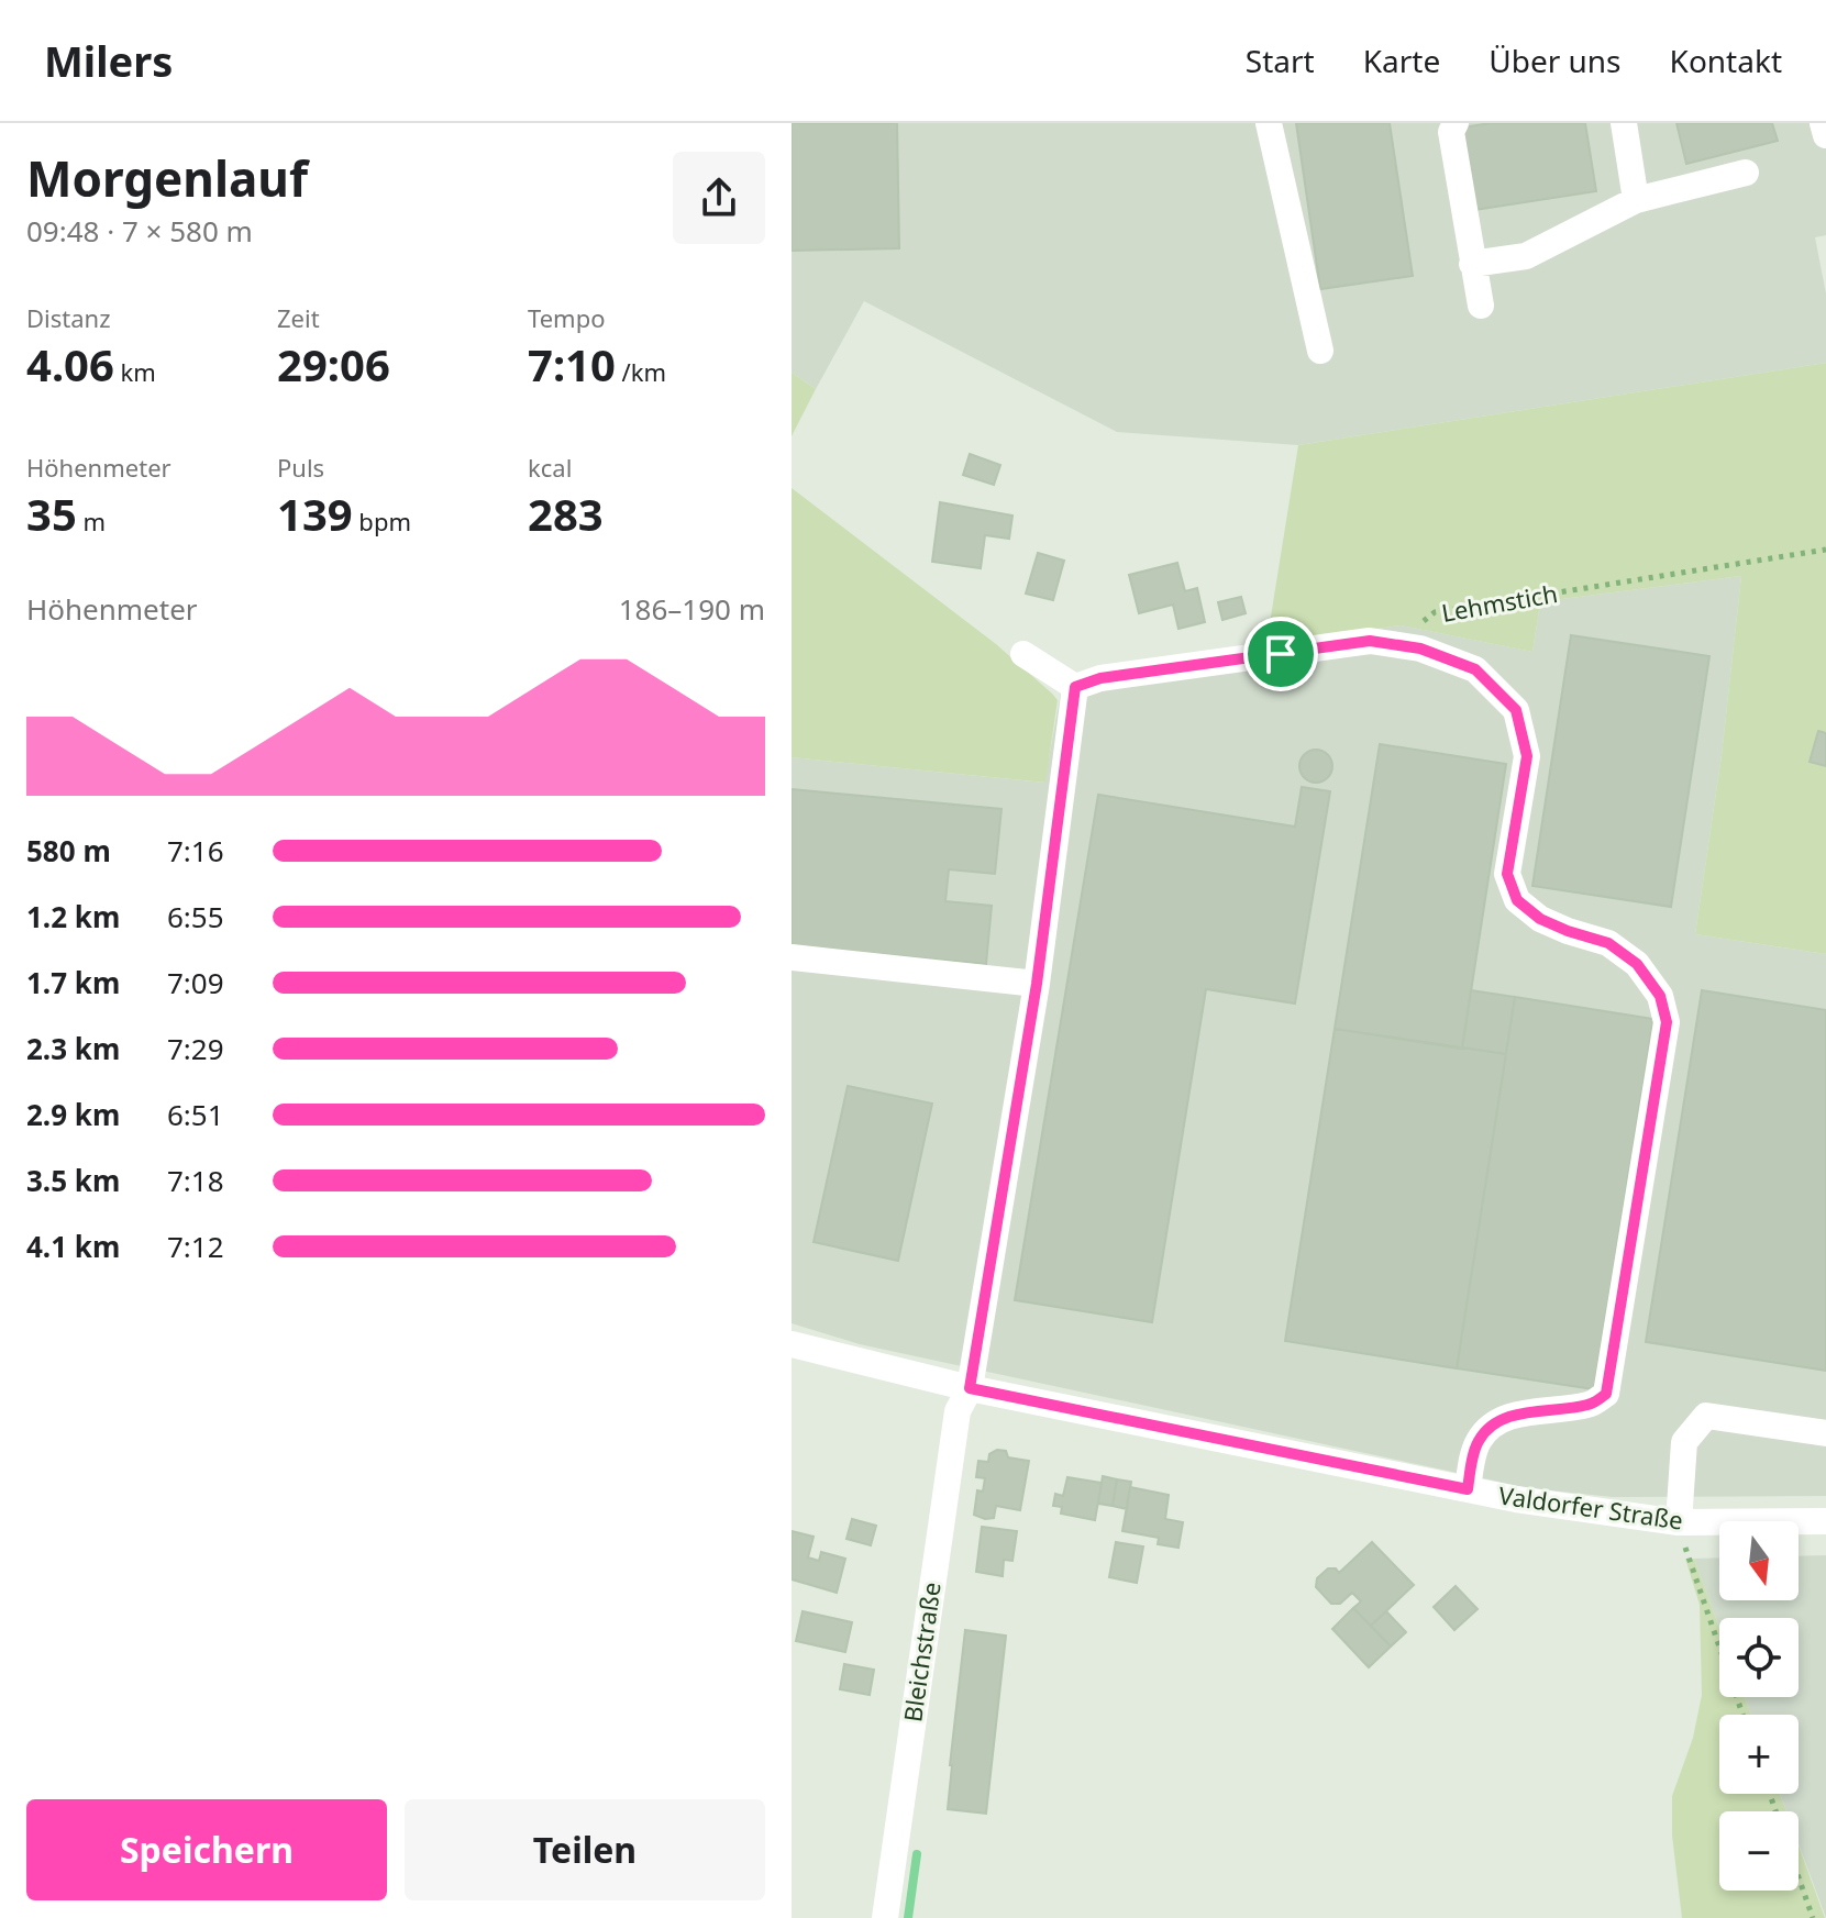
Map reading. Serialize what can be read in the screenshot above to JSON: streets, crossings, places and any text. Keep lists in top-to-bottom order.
{
  "streets": {
    "street": ["Valdorfer Straße", "Bleichstraße"],
    "path": ["Lehmstich"]
  },
  "crossings": [
    ["Valdorfer Straße", "Bleichstraße"]
  ],
  "north": "bottom",
  "page": {
    "header": "Milers",
    "nav": [
      "Start",
      "Karte",
      "Über uns",
      "Kontakt"
    ],
    "heading": ["Morgenlauf", "09:48 · 7 × 580 m"],
    "stats": [
      ["Distanz", "4.06 km"],
      ["Zeit", "29:06"],
      ["Tempo", "7:10 /km"],
      ["Höhenmeter", "35 m"],
      ["Puls", "139 bpm"],
      ["kcal", "283"]
    ],
    "chart": ["Höhenmeter", "186–190 m"],
    "list": [
      {
        "name": "580 m",
        "note": "7:16"
      },
      {
        "name": "1.2 km",
        "note": "6:55"
      },
      {
        "name": "1.7 km",
        "note": "7:09"
      },
      {
        "name": "2.3 km",
        "note": "7:29"
      },
      {
        "name": "2.9 km",
        "note": "6:51"
      },
      {
        "name": "3.5 km",
        "note": "7:18"
      },
      {
        "name": "4.1 km",
        "note": "7:12"
      }
    ],
    "map_buttons": ["+", "−"],
    "buttons": ["Speichern", "Teilen"]
  }
}
